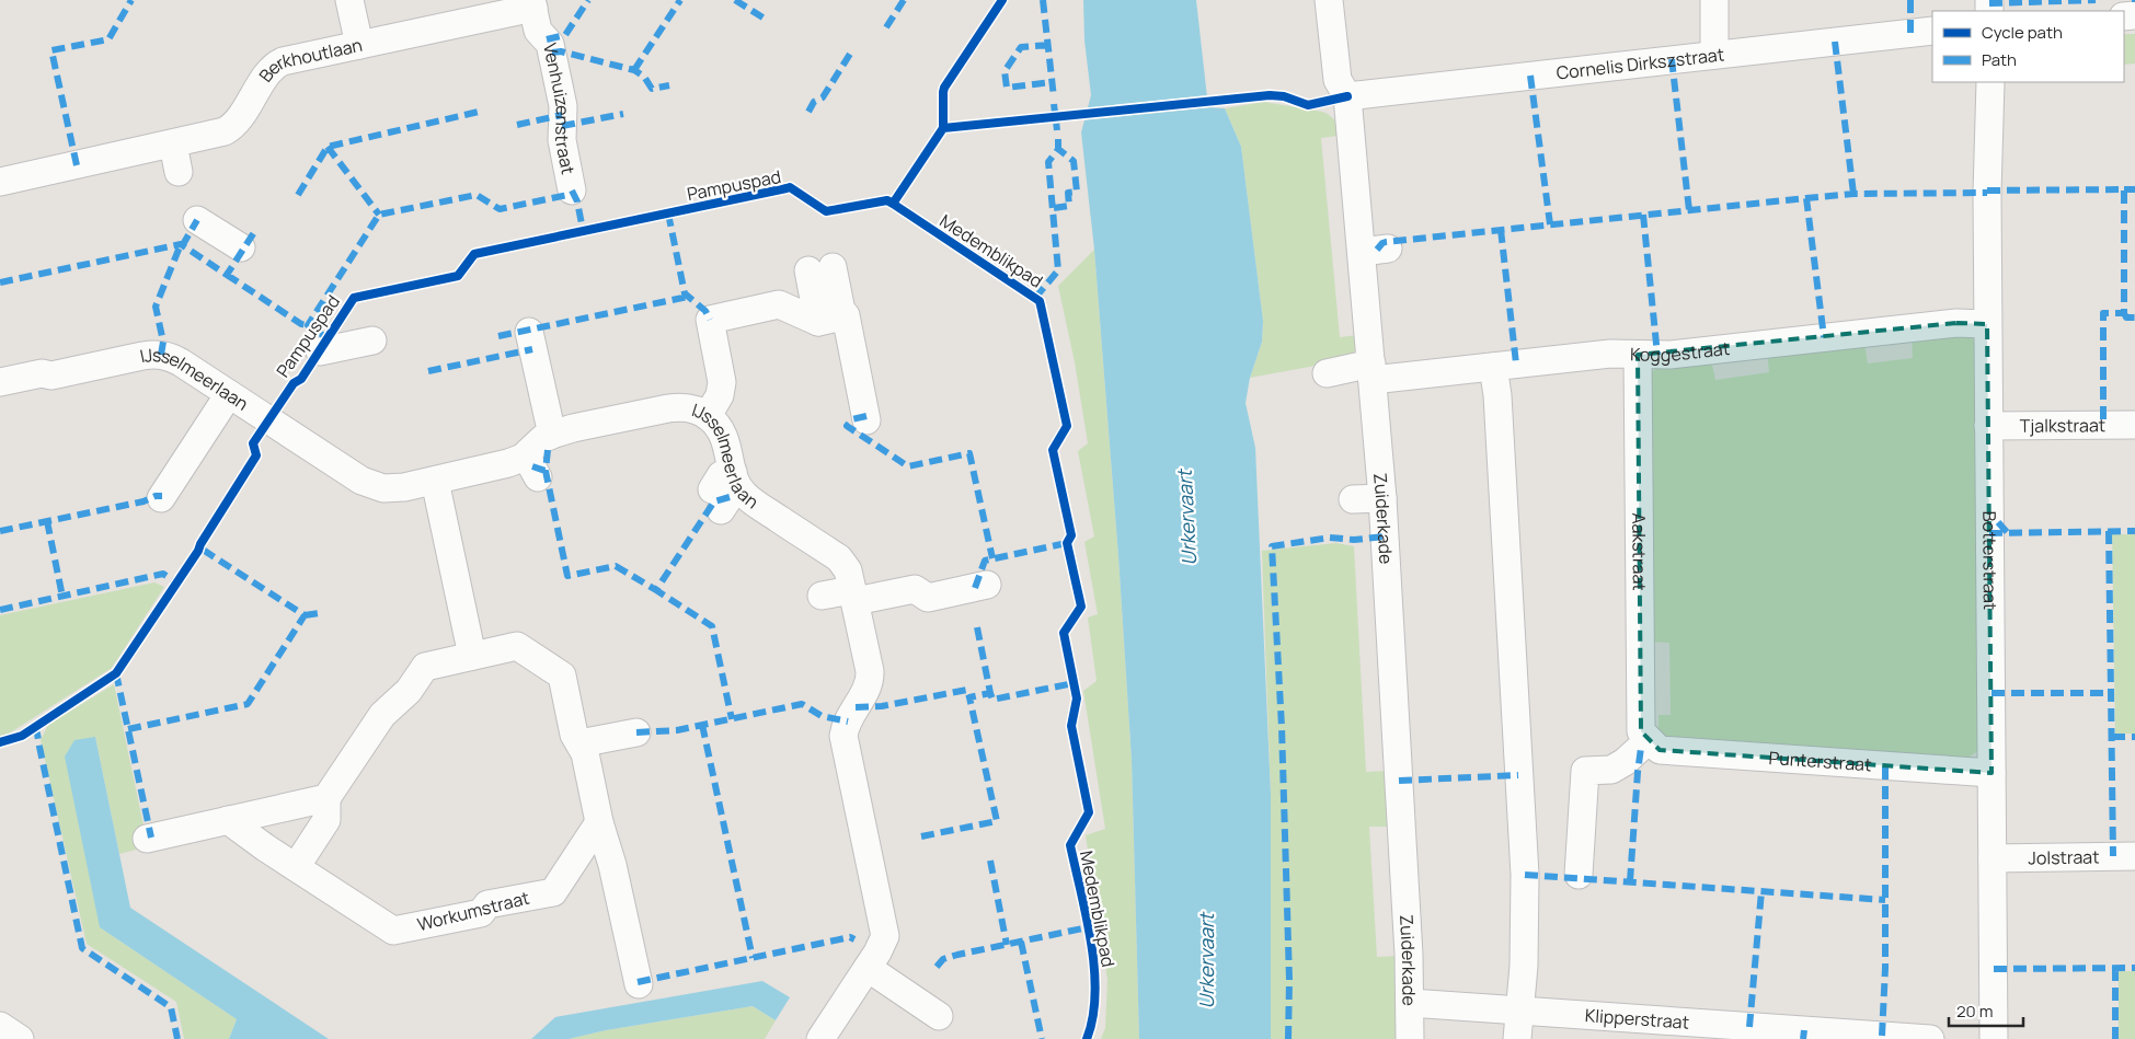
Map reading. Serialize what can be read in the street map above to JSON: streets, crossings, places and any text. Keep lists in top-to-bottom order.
{
  "streets": {
    "street": [
      "Cornelis Dirkszstraat",
      "Berkhoutlaan",
      "Venhuizenstraat",
      "Koggestraat",
      "IJsselmeerlaan",
      "Tjalkstraat",
      "Zuiderkade",
      "Aakstraat",
      "Botterstraat",
      "Punterstraat",
      "Jolstraat",
      "Workumstraat",
      "Klipperstraat"
    ],
    "cycle path": ["Pampuspad", "Medemblikpad"]
  },
  "crossings": [
    ["Cornelis Dirkszstraat", "Zuiderkade"],
    ["Berkhoutlaan", "Venhuizenstraat"],
    ["Koggestraat", "Zuiderkade"],
    ["Koggestraat", "Aakstraat"],
    ["Koggestraat", "Botterstraat"],
    ["Tjalkstraat", "Botterstraat"],
    ["Zuiderkade", "Klipperstraat"],
    ["Aakstraat", "Punterstraat"],
    ["Botterstraat", "Punterstraat"],
    ["Botterstraat", "Jolstraat"]
  ],
  "water": ["Urkervaart"],
  "legend": ["Cycle path", "Path"],
  "scale_bar": "20 m"
}
